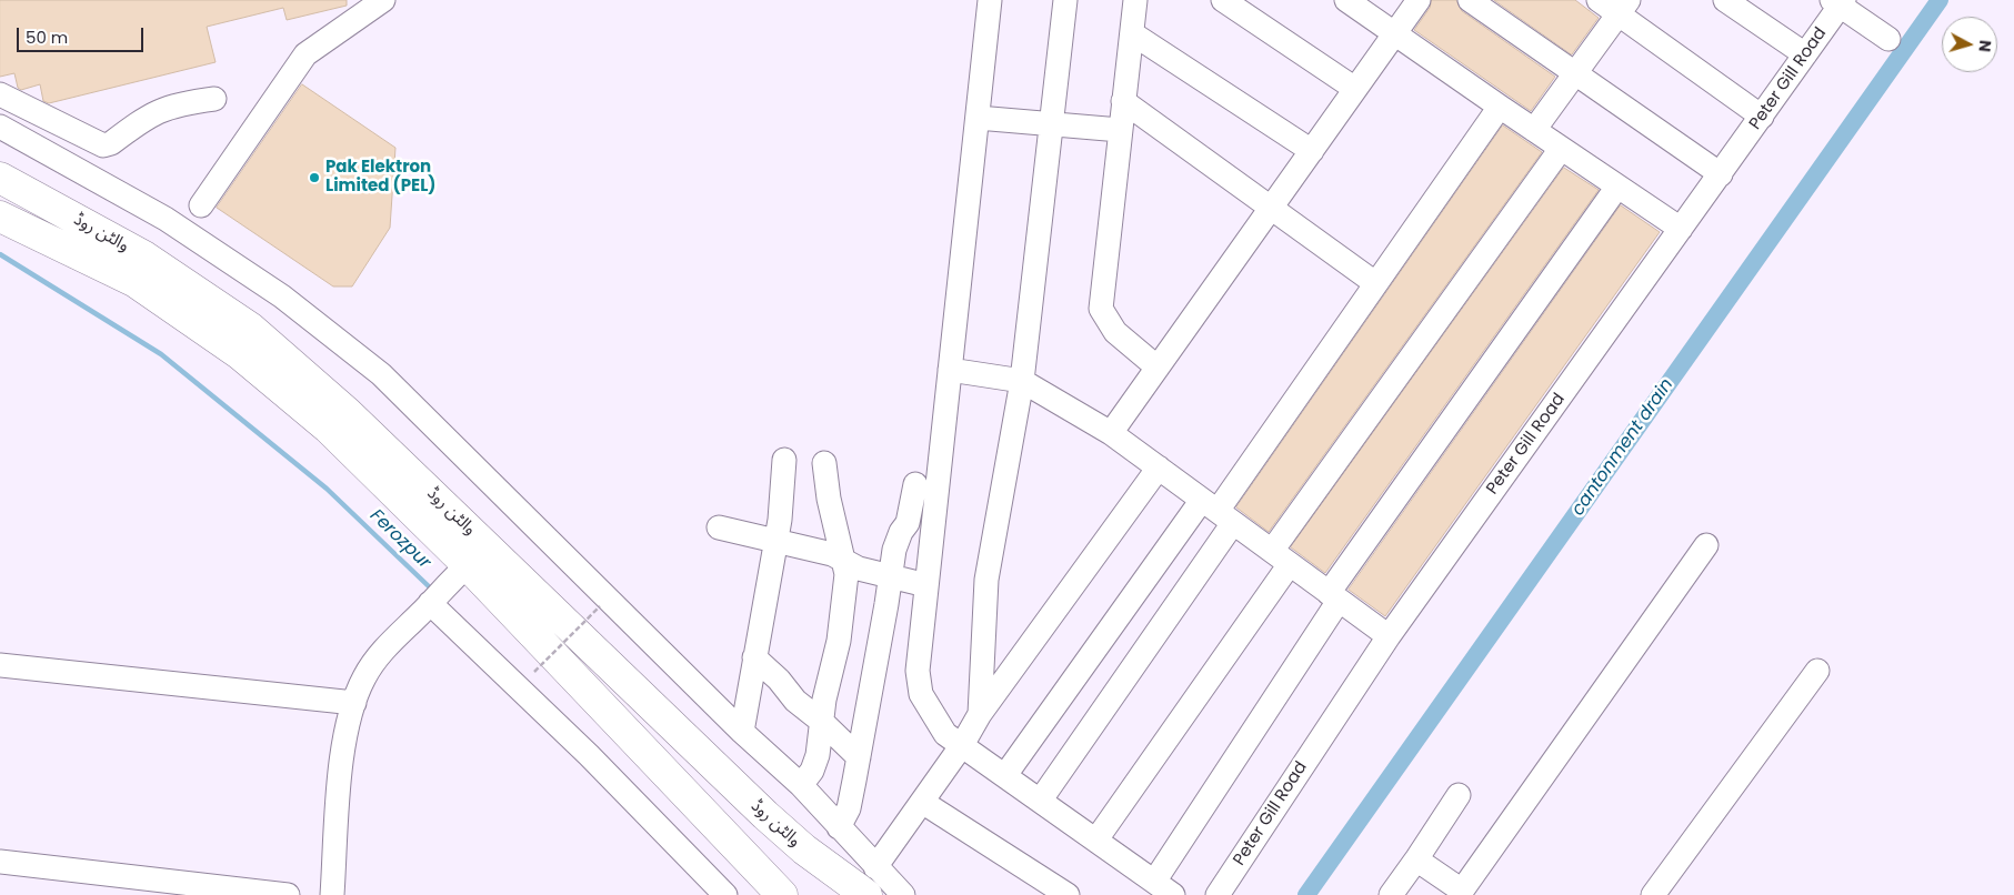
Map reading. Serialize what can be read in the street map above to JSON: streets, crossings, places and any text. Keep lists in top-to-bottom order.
{
  "streets": {
    "main road": ["والٹن روڈ"],
    "street": ["Peter Gill Road"]
  },
  "water": ["cantonment drain", "Ferozpur"],
  "places": ["Pak Elektron Limited (PEL)"],
  "scale_bar": "50 m",
  "north": "right"
}
